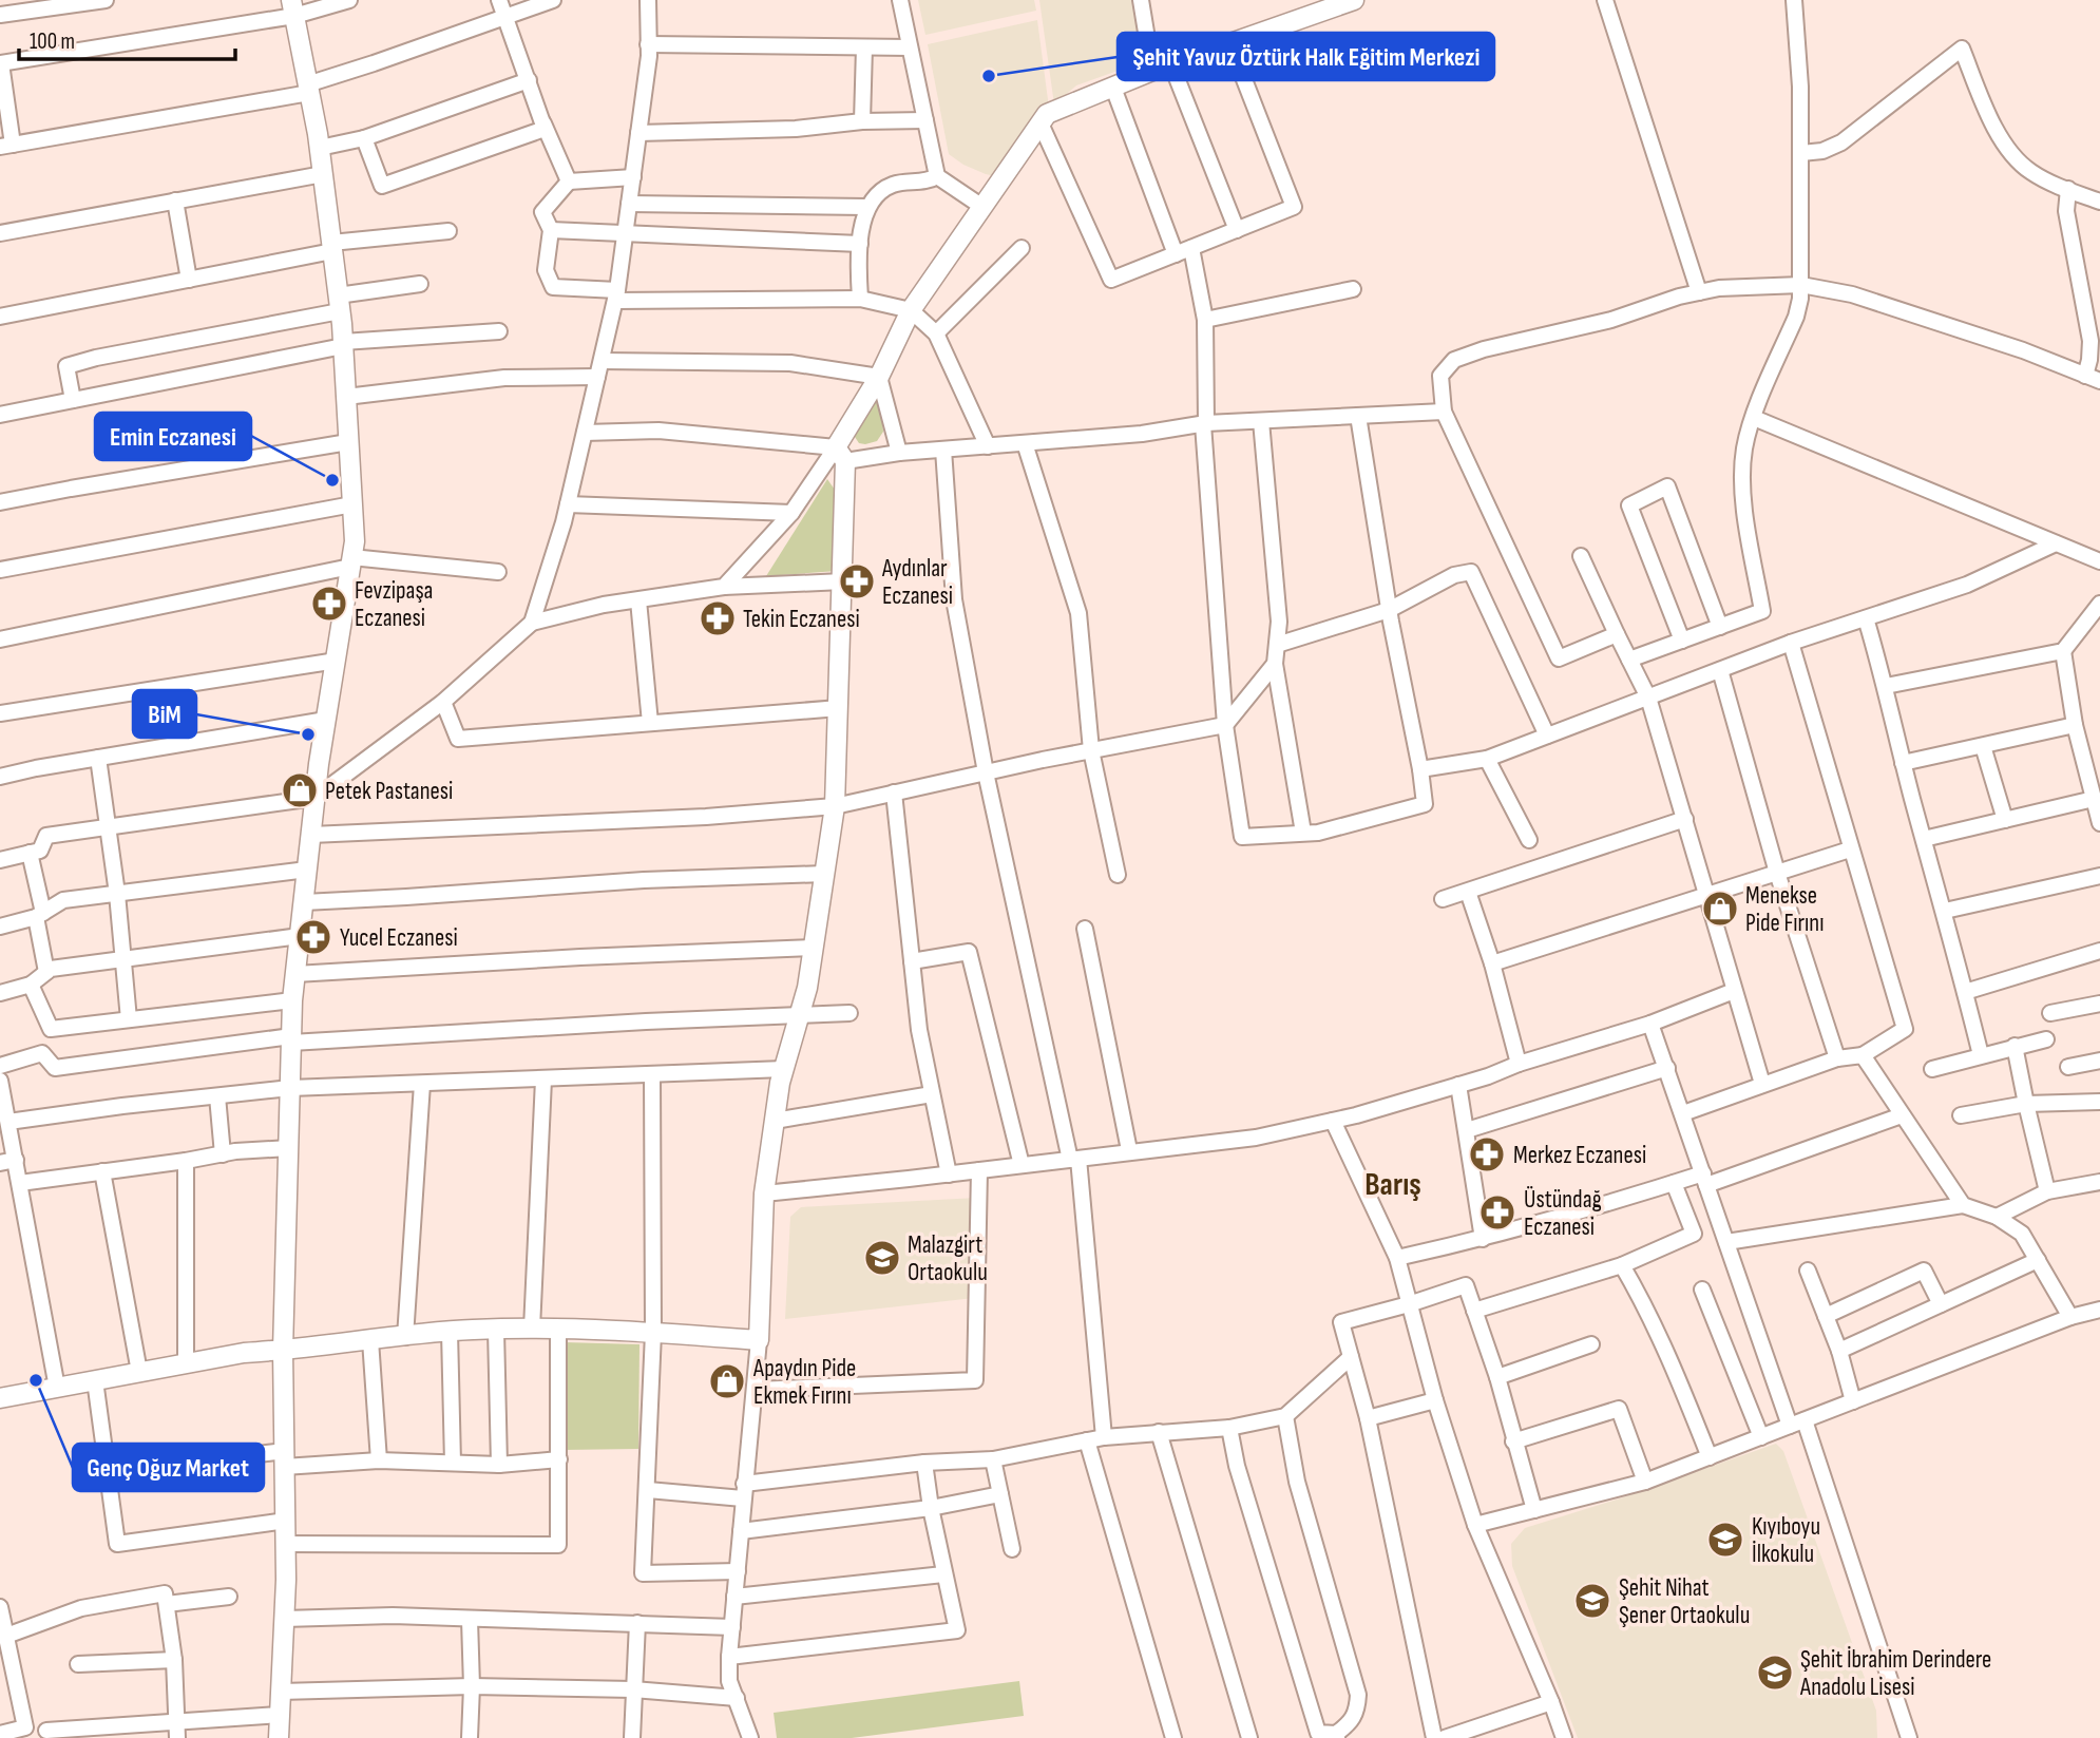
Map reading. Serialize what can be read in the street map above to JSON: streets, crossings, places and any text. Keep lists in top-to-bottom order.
{
  "districts": ["Barış"],
  "places": {
    "other": [
      "Şehit Yavuz Öztürk Halk Eğitim Merkezi",
      "Emin Eczanesi",
      "BiM",
      "Genç Oğuz Market"
    ],
    "pharmacy": [
      "Aydınlar Eczanesi",
      "Fevzipaşa Eczanesi",
      "Tekin Eczanesi",
      "Yucel Eczanesi",
      "Merkez Eczanesi",
      "Üstündağ Eczanesi"
    ],
    "shop": ["Petek Pastanesi", "Menekse Pide Fırını", "Apaydın Pide Ekmek Fırını"],
    "school or university": [
      "Malazgirt Ortaokulu",
      "Kıyıboyu İlkokulu",
      "Şehit Nihat Şener Ortaokulu",
      "Şehit İbrahim Derindere Anadolu Lisesi"
    ]
  },
  "scale_bar": "100 m"
}
